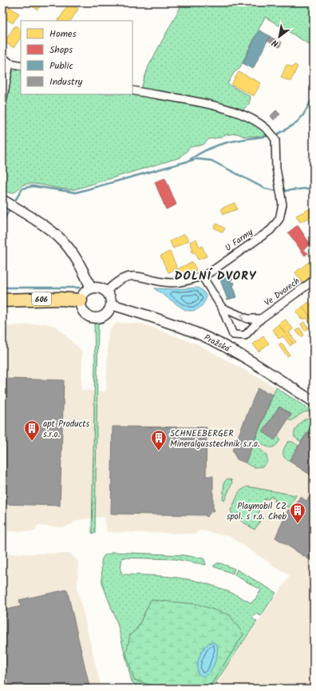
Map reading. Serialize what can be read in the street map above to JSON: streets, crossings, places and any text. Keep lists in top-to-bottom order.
{
  "streets": {
    "highway": ["606"],
    "main road": ["Pražská"],
    "street": ["U Farmy", "Ve Dvorech"]
  },
  "crossings": [
    ["U Farmy", "Ve Dvorech"],
    ["U Farmy", "606"],
    ["U Farmy", "Pražská"],
    ["606", "Pražská"]
  ],
  "districts": ["DOLNÍ DVORY"],
  "places": {
    "building": ["apt Products s.r.o.", "SCHNEEBERGER Mineralgusstechnik s.r.o.", "Playmobil CZ spol. s r.o. Cheb"]
  },
  "legend": [
    "Homes",
    "Shops",
    "Public",
    "Industry"
  ],
  "north": "bottom left"
}
